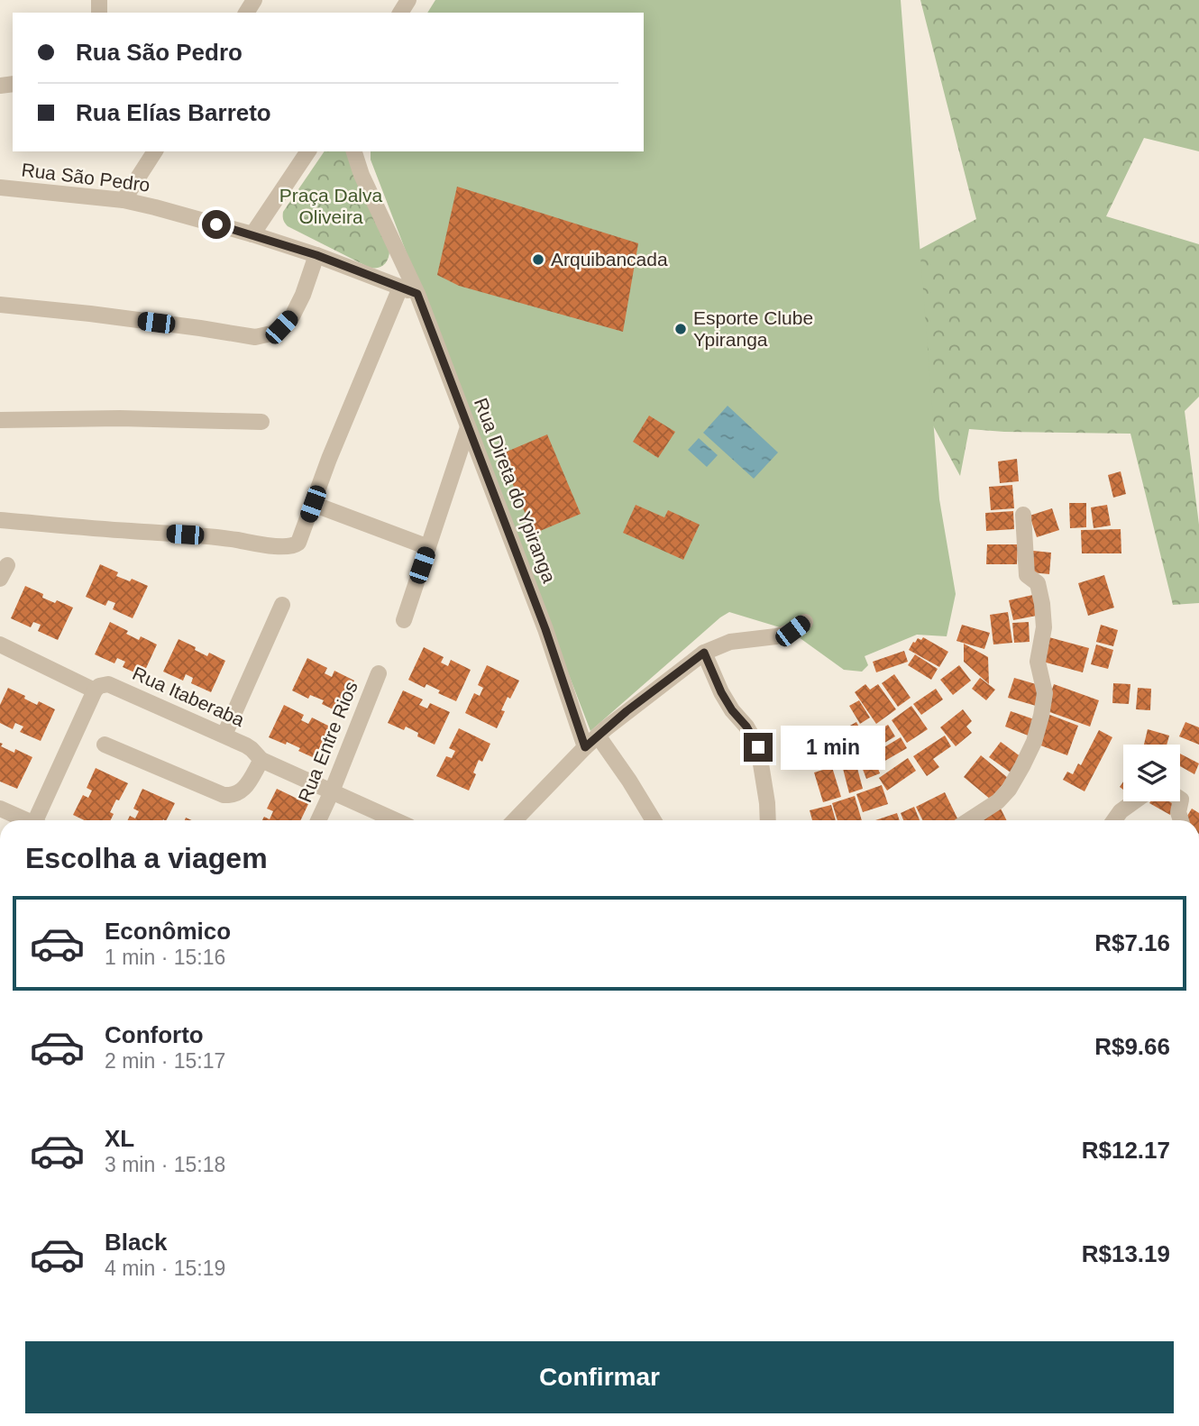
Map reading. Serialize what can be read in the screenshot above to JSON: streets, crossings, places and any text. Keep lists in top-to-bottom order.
{
  "streets": {
    "street": [
      "Rua São Pedro",
      "Rua Direta do Ypiranga",
      "Rua Itaberaba",
      "Rua Entre Rios"
    ]
  },
  "crossings": [
    ["Rua São Pedro", "Rua Direta do Ypiranga"],
    ["Rua Itaberaba", "Rua Entre Rios"]
  ],
  "parks": ["Praça Dalva Oliveira"],
  "places": ["Arquibancada", "Esporte Clube Ypiranga"],
  "page": {
    "banner": ["Rua São Pedro", "Rua Elías Barreto"],
    "bubble": "1 min",
    "heading": "Escolha a viagem",
    "list": [
      {
        "name": "Econômico",
        "note": "1 min · 15:16",
        "value": "R$7.16"
      },
      {
        "name": "Conforto",
        "note": "2 min · 15:17",
        "value": "R$9.66"
      },
      {
        "name": "XL",
        "note": "3 min · 15:18",
        "value": "R$12.17"
      },
      {
        "name": "Black",
        "note": "4 min · 15:19",
        "value": "R$13.19"
      }
    ],
    "buttons": "Confirmar"
  }
}
